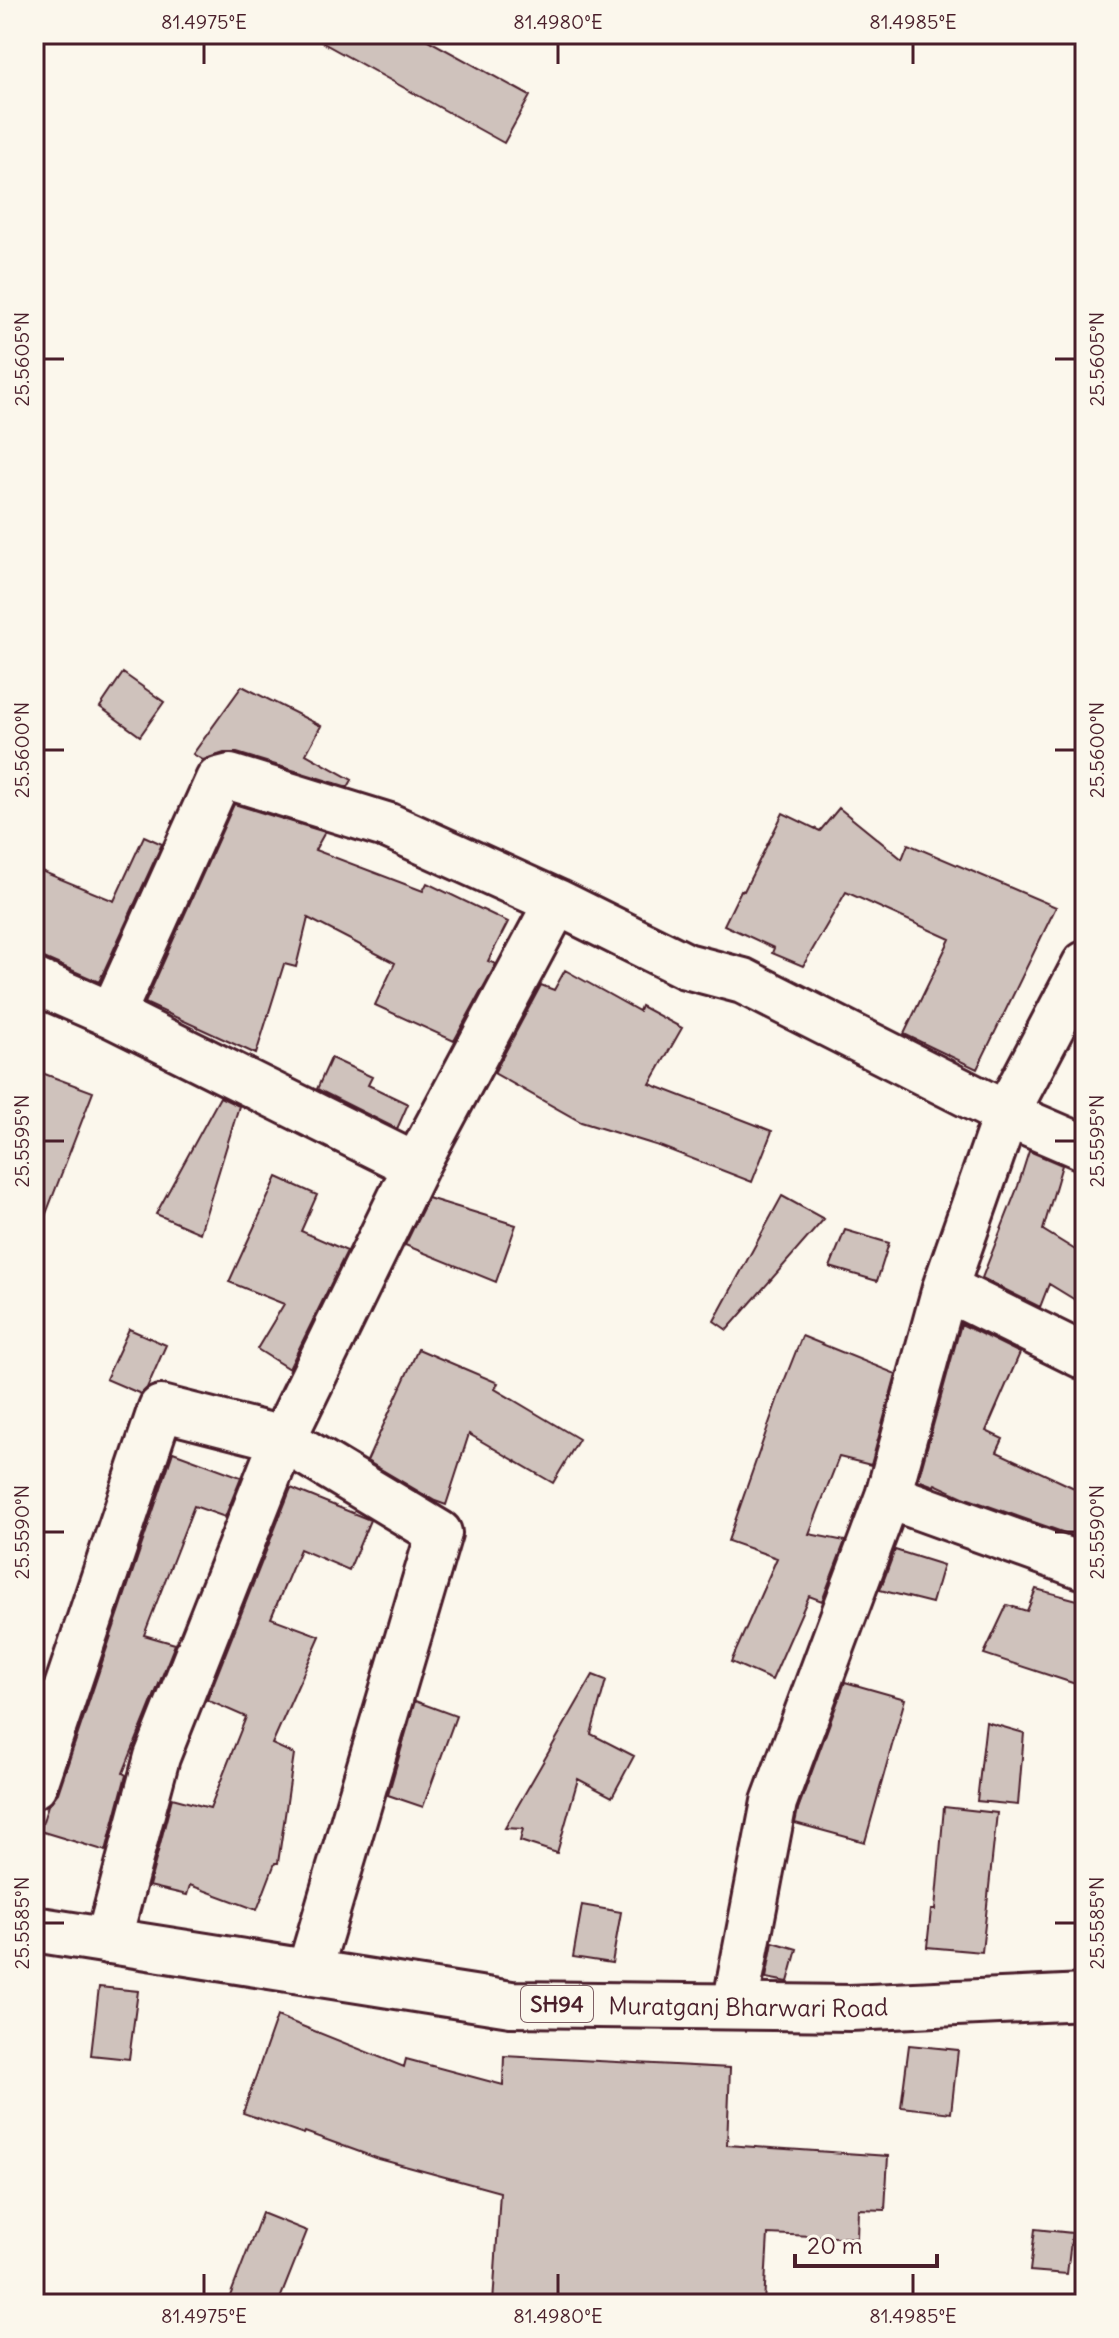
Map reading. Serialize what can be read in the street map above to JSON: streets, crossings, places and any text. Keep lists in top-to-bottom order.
{
  "streets": {
    "street": ["SH94", "Muratganj Bharwari Road"]
  },
  "scale_bar": "20 m",
  "coordinates": [
    "81.4975°E",
    "81.4980°E",
    "81.4985°E",
    "25.5605°N",
    "25.5600°N",
    "25.5595°N",
    "25.5590°N",
    "25.5585°N"
  ]
}
